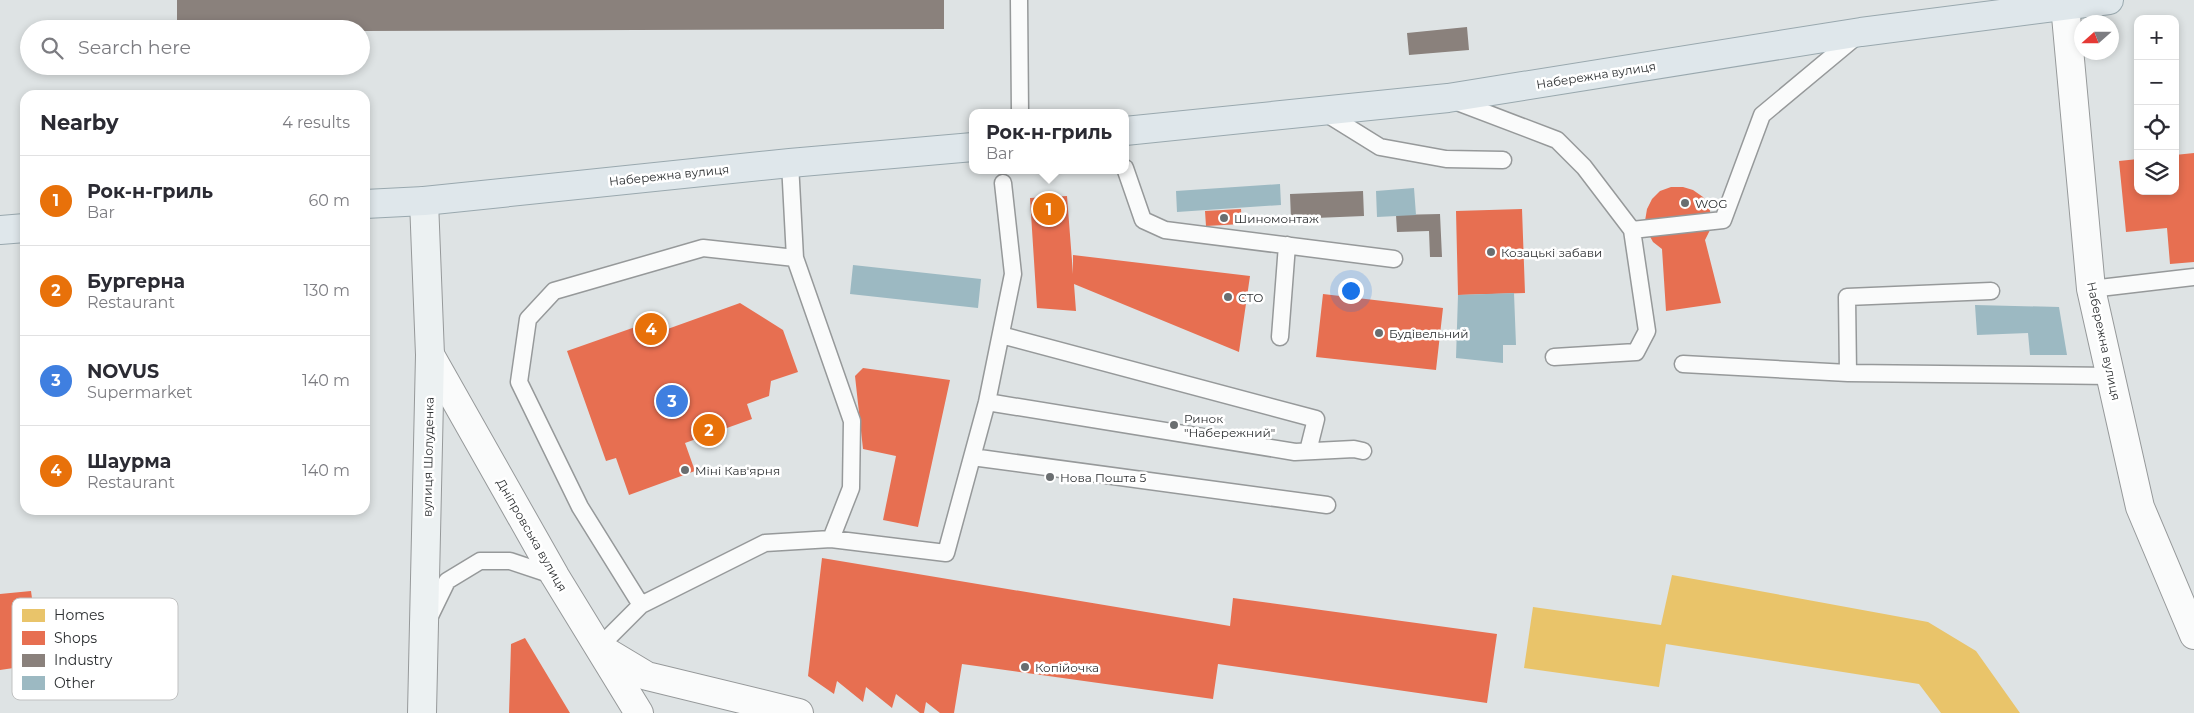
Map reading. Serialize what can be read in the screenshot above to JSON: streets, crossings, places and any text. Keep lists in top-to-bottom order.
{
  "streets": {
    "main road": ["Набережна вулиця", "вулиця Шолуденка"],
    "street": ["Дніпровська вулиця"]
  },
  "crossings": [
    ["Набережна вулиця", "вулиця Шолуденка"],
    ["вулиця Шолуденка", "Дніпровська вулиця"]
  ],
  "places": [
    "WOG",
    "Шиномонтаж",
    "Козацькі забави",
    "СТО",
    "Будівельний",
    "Ринок \"Набережний\"",
    "Міні Кав'ярня",
    "Нова Пошта 5",
    "Копійочка"
  ],
  "legend": [
    "Homes",
    "Shops",
    "Industry",
    "Other"
  ],
  "north": "left",
  "page": {
    "map_buttons": ["+", "−"],
    "search": "Search here",
    "heading": ["Nearby", "4 results"],
    "popup": ["Рок-н-гриль", "Bar"],
    "list": [
      {
        "mark": "1",
        "name": "Рок-н-гриль",
        "note": "Bar",
        "value": "60 m"
      },
      {
        "mark": "2",
        "name": "Бургерна",
        "note": "Restaurant",
        "value": "130 m"
      },
      {
        "mark": "3",
        "name": "NOVUS",
        "note": "Supermarket",
        "value": "140 m"
      },
      {
        "mark": "4",
        "name": "Шаурма",
        "note": "Restaurant",
        "value": "140 m"
      }
    ],
    "pins": [
      "1",
      "4",
      "3",
      "2"
    ]
  }
}
